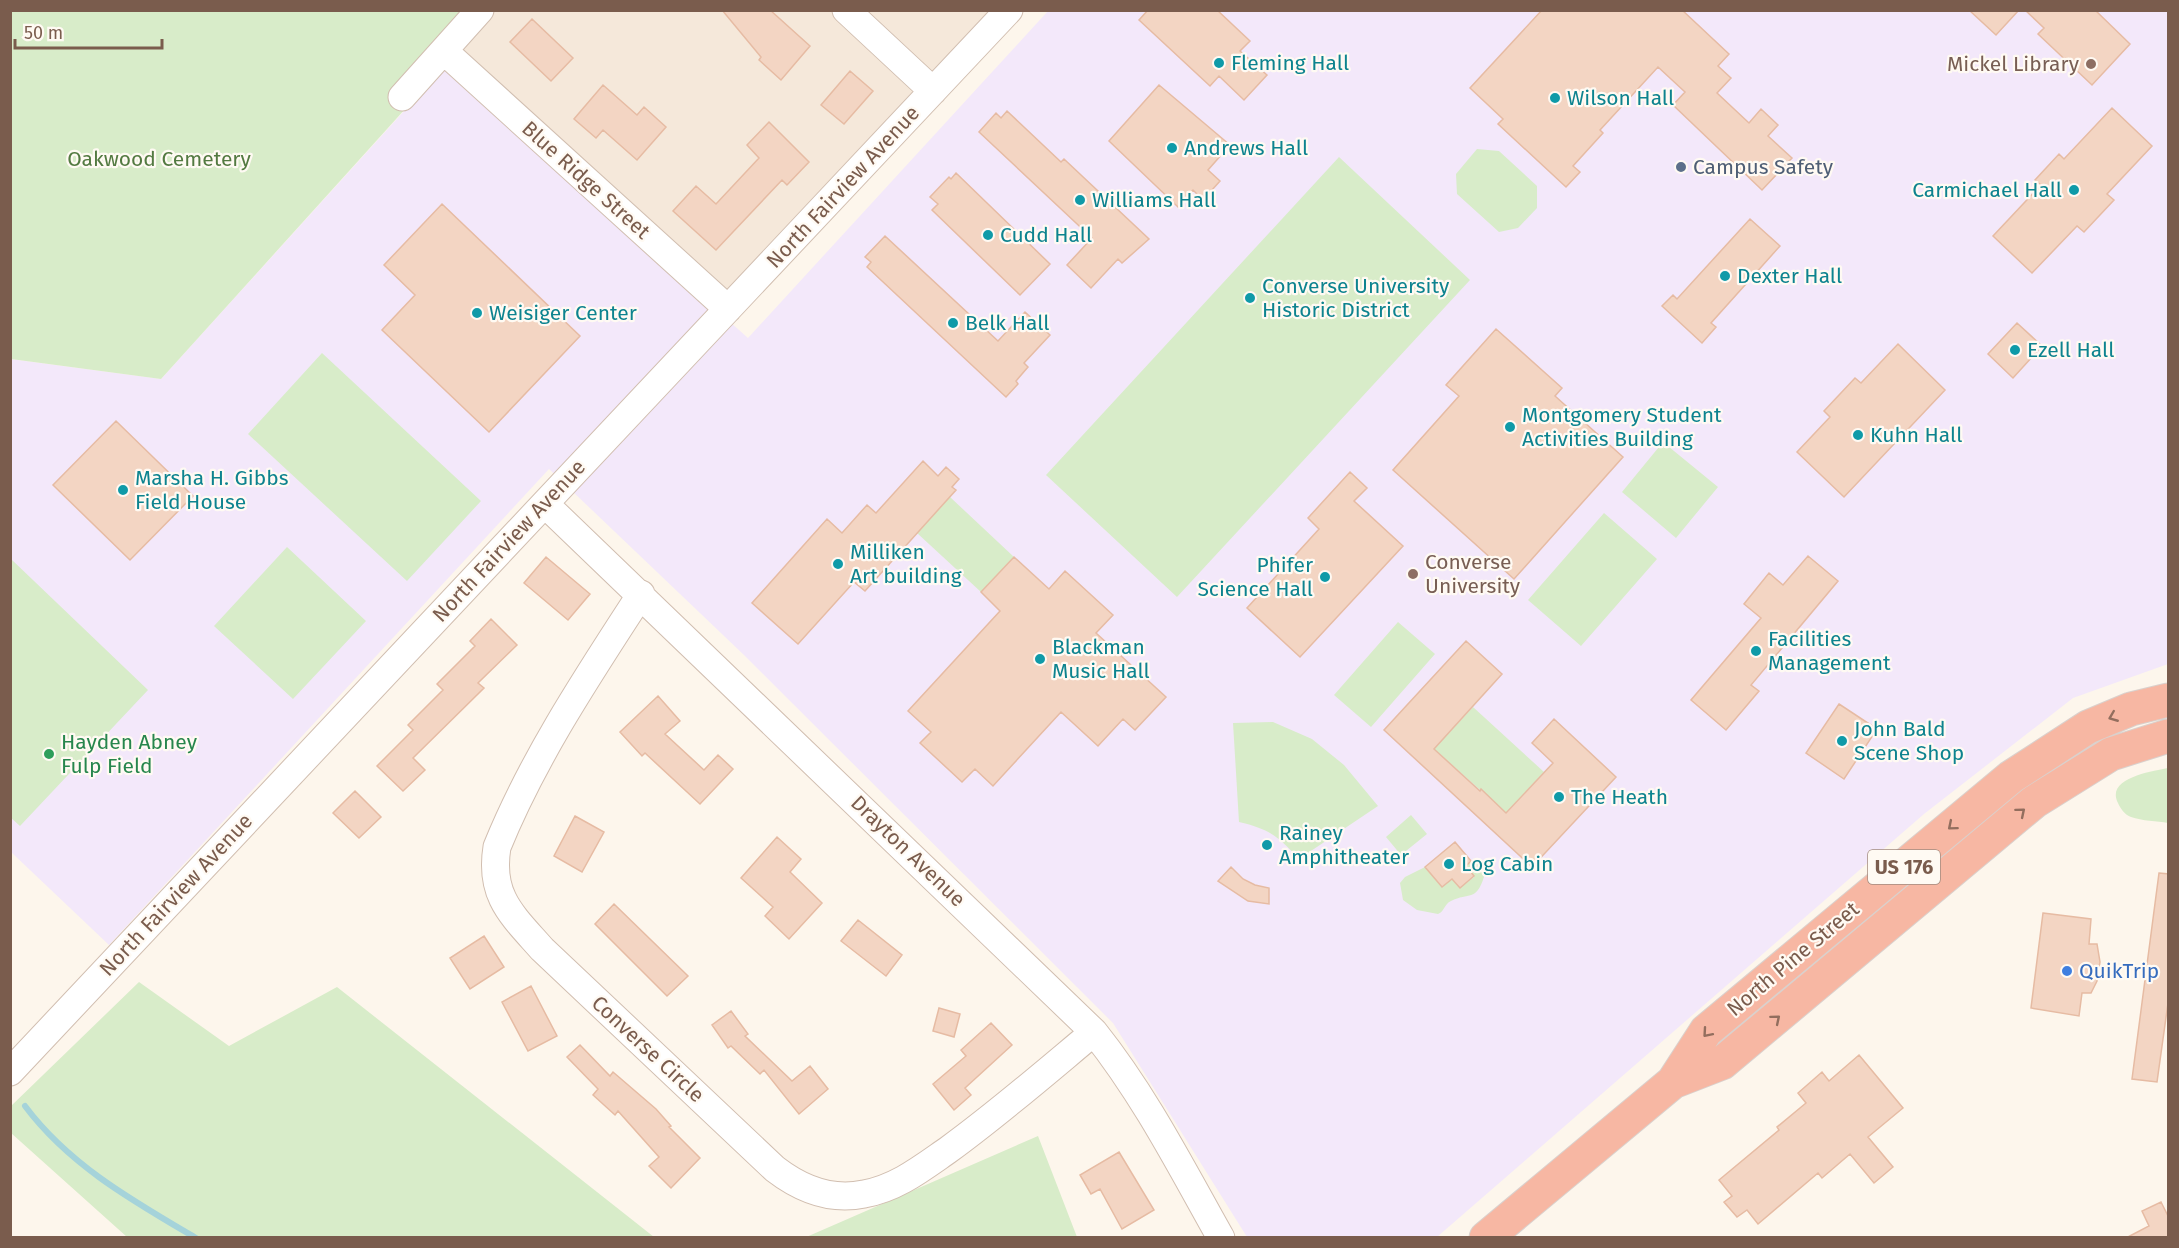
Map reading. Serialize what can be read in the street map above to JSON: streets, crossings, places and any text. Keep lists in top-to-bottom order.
{
  "streets": {
    "highway": ["US 176", "North Pine Street"],
    "street": [
      "Blue Ridge Street",
      "North Fairview Avenue",
      "Drayton Avenue",
      "Converse Circle"
    ]
  },
  "crossings": [
    ["Blue Ridge Street", "North Fairview Avenue"],
    ["North Fairview Avenue", "Drayton Avenue"],
    ["Drayton Avenue", "Converse Circle"]
  ],
  "parks": ["Oakwood Cemetery"],
  "places": [
    "Fleming Hall",
    "Mickel Library",
    "Wilson Hall",
    "Andrews Hall",
    "Campus Safety",
    "Carmichael Hall",
    "Williams Hall",
    "Cudd Hall",
    "Dexter Hall",
    "Converse University Historic District",
    "Weisiger Center",
    "Belk Hall",
    "Ezell Hall",
    "Montgomery Student Activities Building",
    "Kuhn Hall",
    "Marsha H. Gibbs Field House",
    "Milliken Art building",
    "Converse University",
    "Phifer Science Hall",
    "Facilities Management",
    "Blackman Music Hall",
    "John Bald Scene Shop",
    "Hayden Abney Fulp Field",
    "The Heath",
    "Rainey Amphitheater",
    "Log Cabin",
    "QuikTrip"
  ],
  "scale_bar": "50 m"
}
